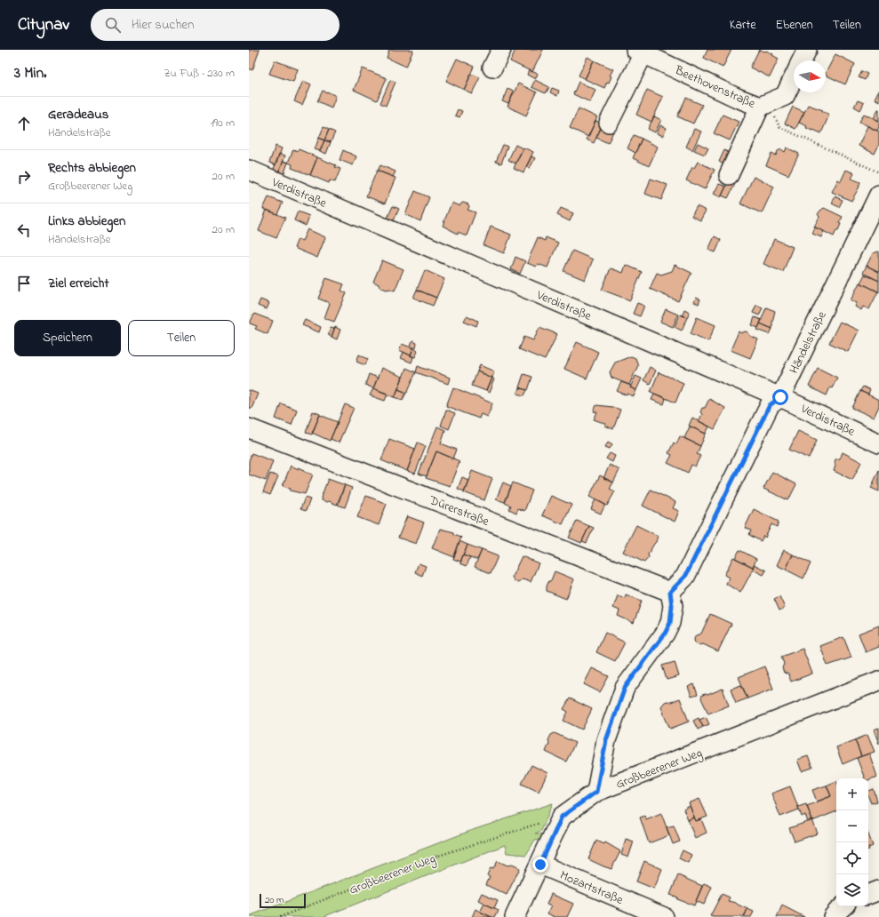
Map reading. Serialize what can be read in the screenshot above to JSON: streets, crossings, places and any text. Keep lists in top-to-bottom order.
{
  "streets": {
    "street": [
      "Beethovenstraße",
      "Verdistraße",
      "Händelstraße",
      "Dürerstraße",
      "Großbeerener Weg",
      "Mozartstraße"
    ]
  },
  "crossings": [
    ["Verdistraße", "Händelstraße"],
    ["Händelstraße", "Dürerstraße"]
  ],
  "scale_bar": "20 m",
  "north": "right",
  "page": {
    "header": "Citynav",
    "search": "Hier suchen",
    "nav": ["Karte", "Ebenen", "Teilen"],
    "heading": ["3 Min.", "Zu Fuß · 230 m"],
    "list": [
      ["Geradeaus", "Händelstraße", "190 m"],
      ["Rechts abbiegen", "Großbeerener Weg", "20 m"],
      ["Links abbiegen", "Händelstraße", "20 m"],
      "Ziel erreicht"
    ],
    "buttons": ["Speichern", "Teilen"],
    "map_buttons": ["+", "−"],
    "scale": "20 m"
  }
}
